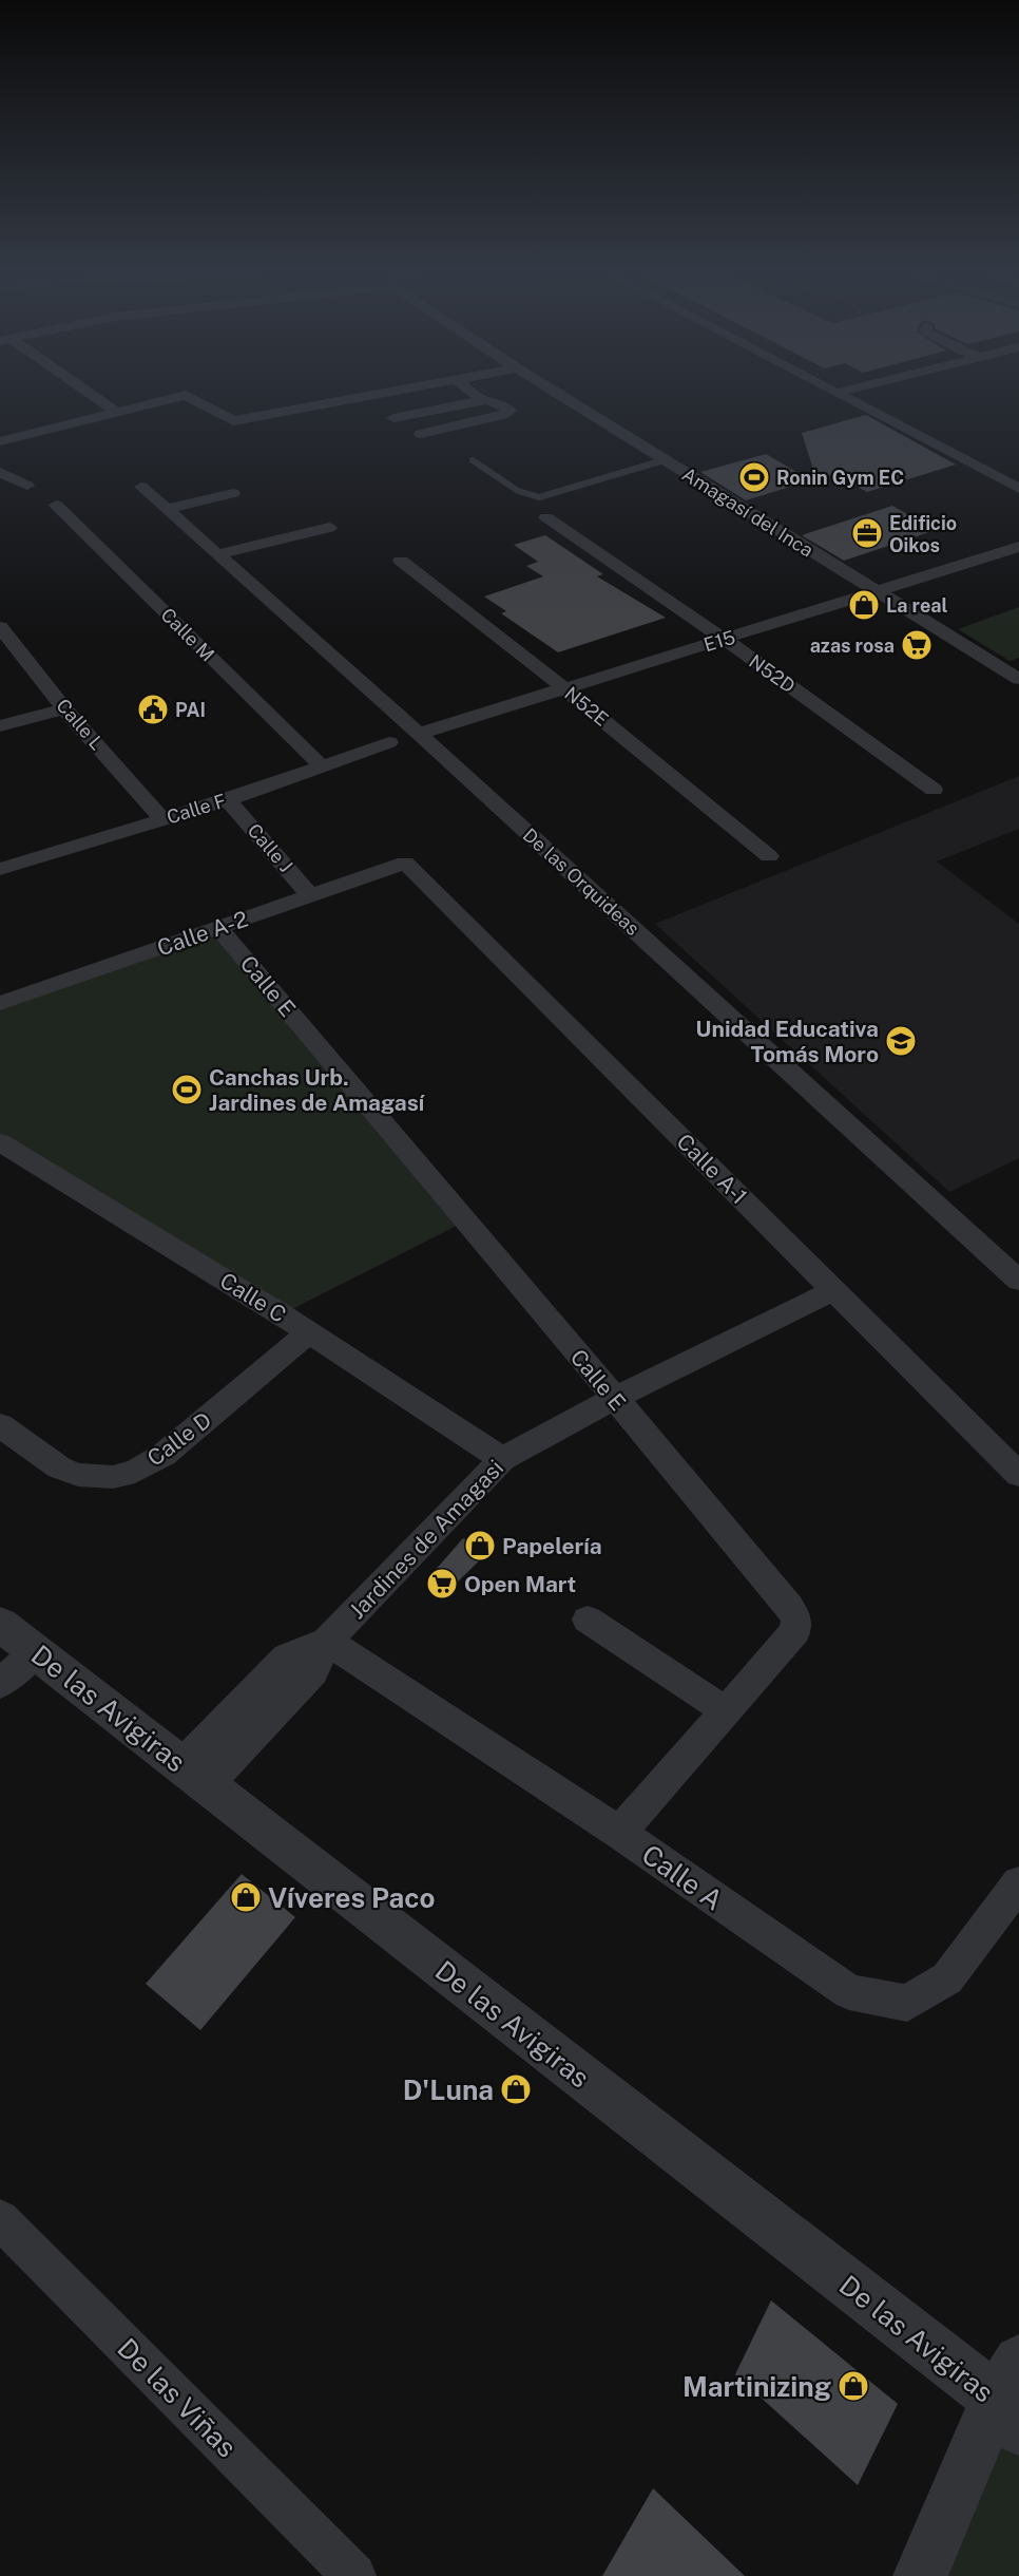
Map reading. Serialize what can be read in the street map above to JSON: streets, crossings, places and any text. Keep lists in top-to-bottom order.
{
  "streets": {
    "street": [
      "Amagasí del Inca",
      "Calle M",
      "E15",
      "N52D",
      "N52E",
      "Calle L",
      "Calle F",
      "Calle J",
      "De las Orquideas",
      "Calle A-2",
      "Calle E",
      "Calle A-1",
      "Calle C",
      "Calle D",
      "Jardines de Amagasi",
      "De las Avigiras",
      "Calle A",
      "De las Viñas"
    ]
  },
  "crossings": [
    ["Amagasí del Inca", "E15"],
    ["Calle M", "Calle F"],
    ["E15", "N52D"],
    ["E15", "N52E"],
    ["E15", "De las Orquideas"],
    ["Calle L", "Calle F"],
    ["Calle F", "Calle J"],
    ["Calle J", "Calle A-2"],
    ["Calle A-2", "Calle E"],
    ["Calle A-2", "Calle A-1"],
    ["Calle E", "Jardines de Amagasi"],
    ["Calle E", "Calle A"],
    ["Calle A-1", "Jardines de Amagasi"],
    ["Calle C", "Calle D"],
    ["Calle C", "Jardines de Amagasi"],
    ["Jardines de Amagasi", "De las Avigiras"],
    ["Jardines de Amagasi", "Calle A"]
  ],
  "places": {
    "sports": ["Ronin Gym EC", "Canchas Urb. Jardines de Amagasí"],
    "office": ["Edificio Oikos"],
    "shop": [
      "La real",
      "Papelería",
      "Víveres Paco",
      "D'Luna",
      "Martinizing"
    ],
    "supermarket": ["azas rosa", "Open Mart"],
    "public building": ["PAI"],
    "school or university": ["Unidad Educativa Tomás Moro"]
  }
}
